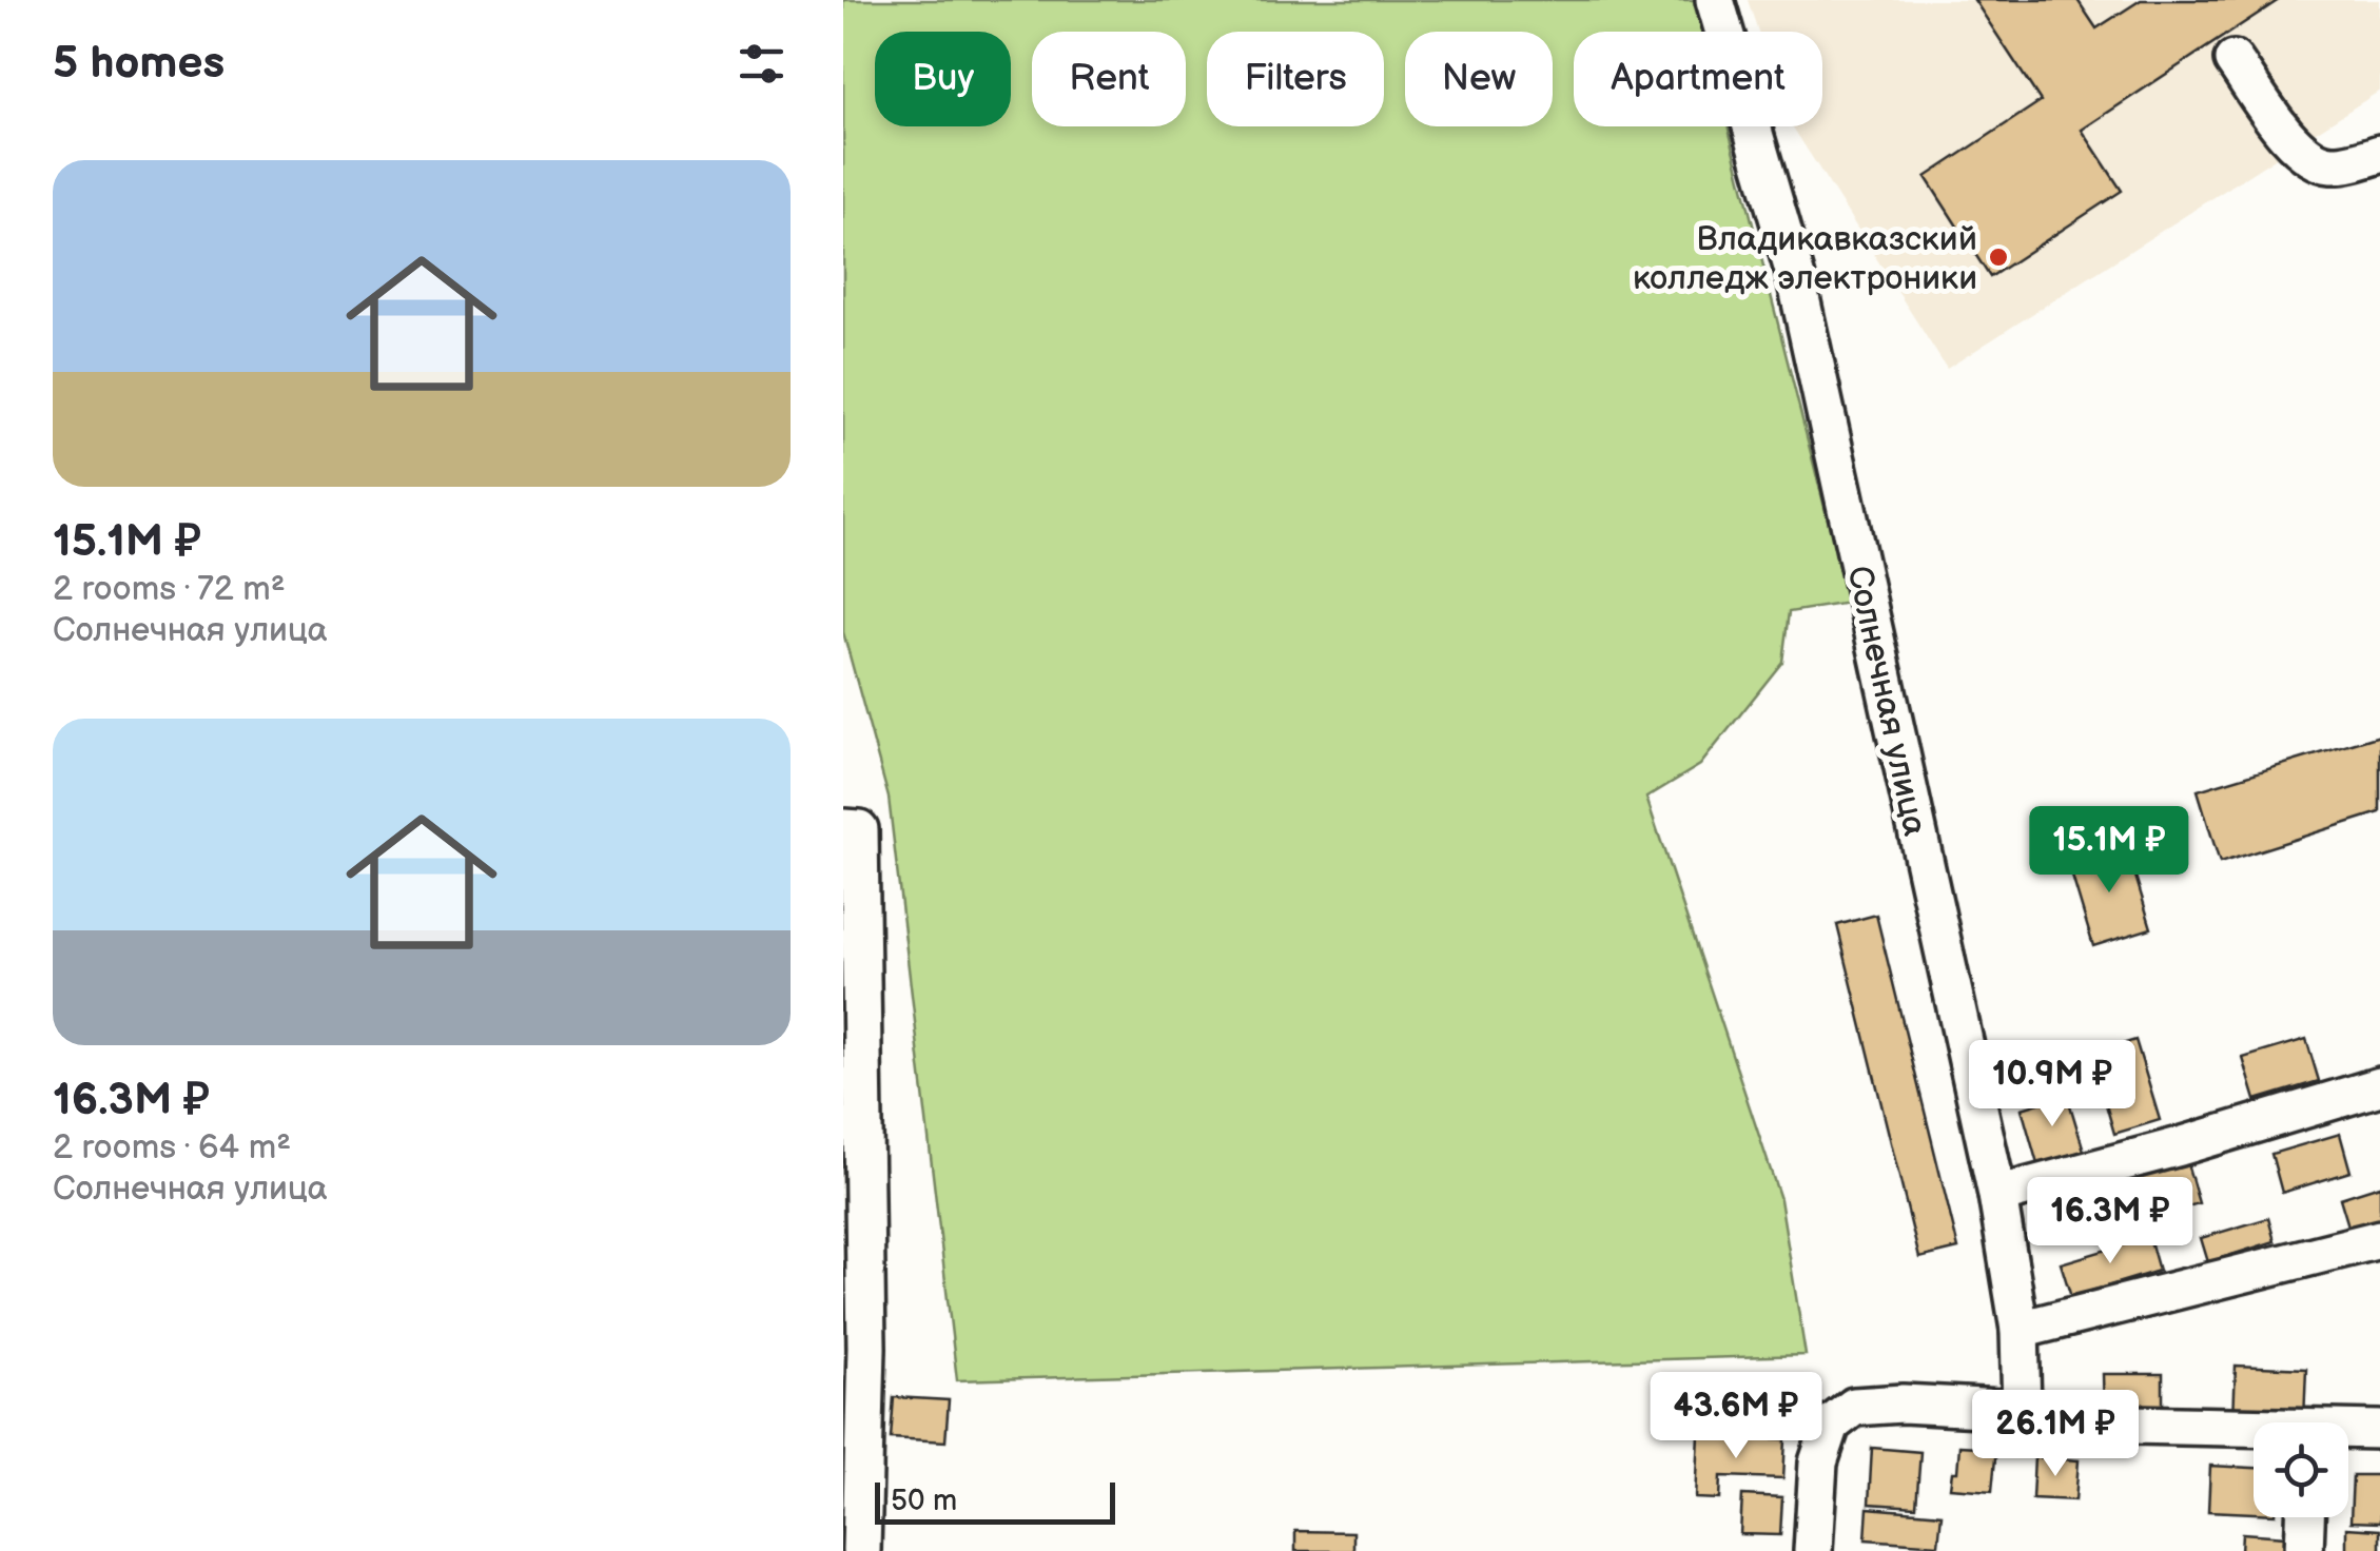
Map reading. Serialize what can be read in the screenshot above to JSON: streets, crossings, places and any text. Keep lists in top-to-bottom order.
{
  "streets": {
    "street": ["Солнечная улица"]
  },
  "places": ["Владикавказский колледж электроники"],
  "scale_bar": "50 m",
  "page": {
    "heading": "5 homes",
    "chip": [
      "Buy",
      "Rent",
      "Filters",
      "New",
      "Apartment"
    ],
    "list": [
      {
        "name": "15.1M ₽",
        "note": "2 rooms · 72 m² · Солнечная улица"
      },
      {
        "name": "16.3M ₽",
        "note": "2 rooms · 64 m² · Солнечная улица"
      }
    ],
    "price": [
      "15.1M ₽",
      "10.9M ₽",
      "16.3M ₽",
      "43.6M ₽",
      "26.1M ₽"
    ],
    "scale": "50 m"
  }
}
